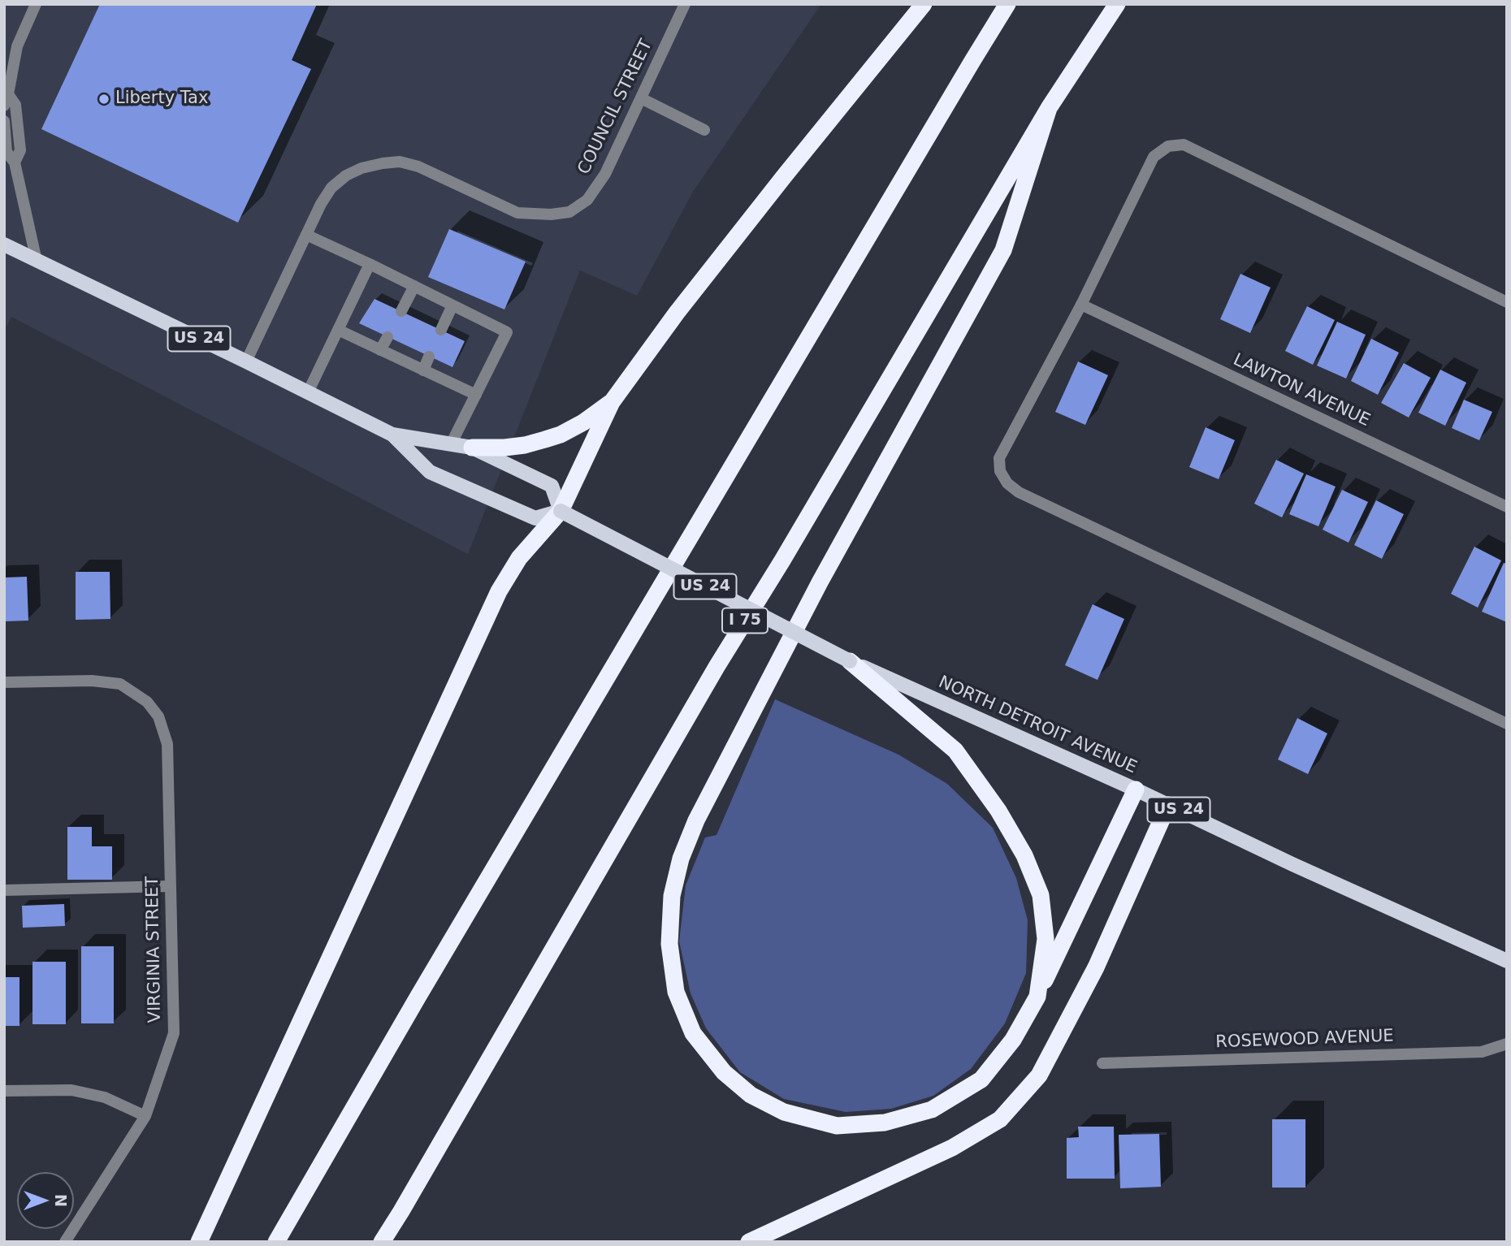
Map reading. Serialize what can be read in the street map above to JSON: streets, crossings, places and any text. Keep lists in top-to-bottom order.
{
  "streets": {
    "highway": ["I 75"],
    "main road": ["US 24", "NORTH DETROIT AVENUE"],
    "street": [
      "COUNCIL STREET",
      "LAWTON AVENUE",
      "VIRGINIA STREET",
      "ROSEWOOD AVENUE"
    ]
  },
  "crossings": [
    ["COUNCIL STREET", "US 24"],
    ["US 24", "NORTH DETROIT AVENUE"]
  ],
  "places": ["Liberty Tax"],
  "north": "right"
}
